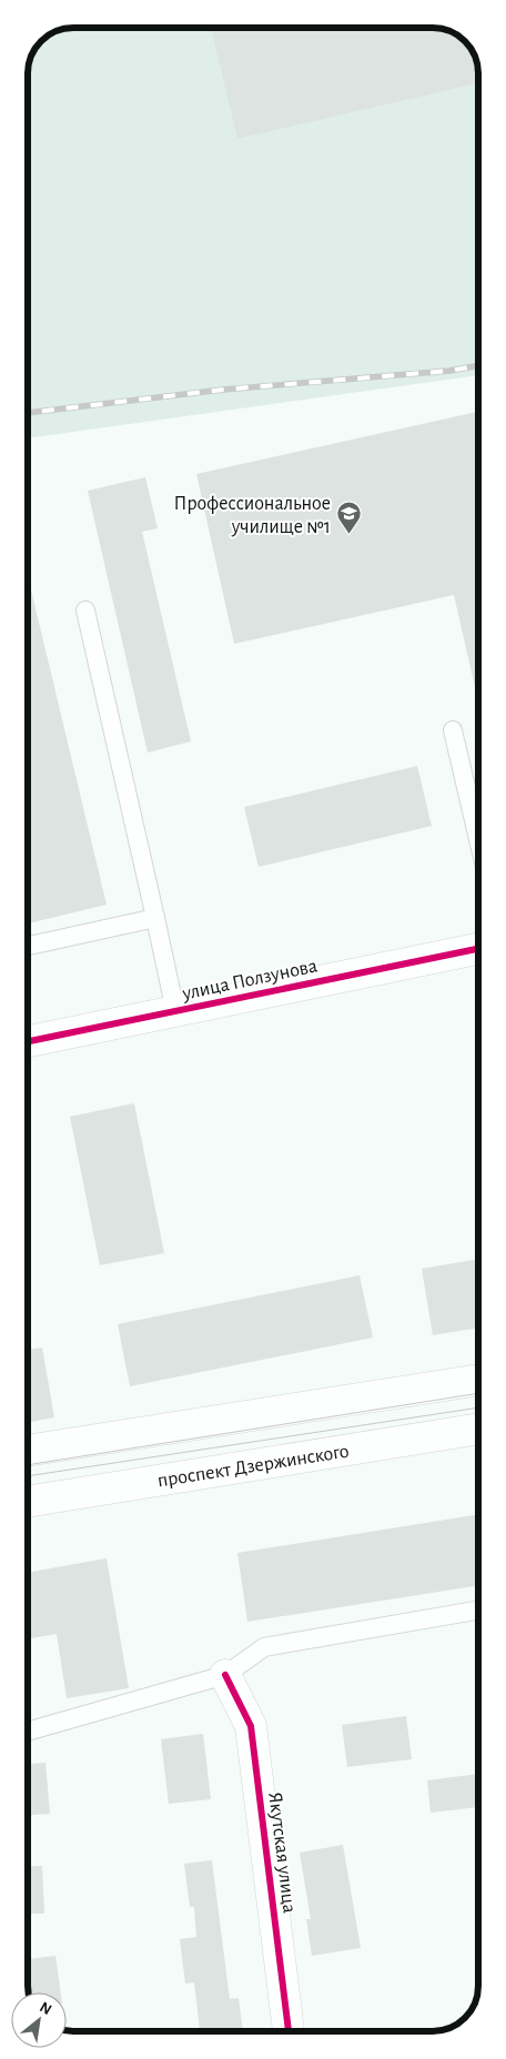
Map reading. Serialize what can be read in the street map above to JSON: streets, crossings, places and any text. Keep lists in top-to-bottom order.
{
  "streets": {
    "main road": ["улица Ползунова", "проспект Дзержинского", "Якутская улица"]
  },
  "places": {
    "school or university": ["Профессиональное училище №1"]
  },
  "north": "top right"
}
